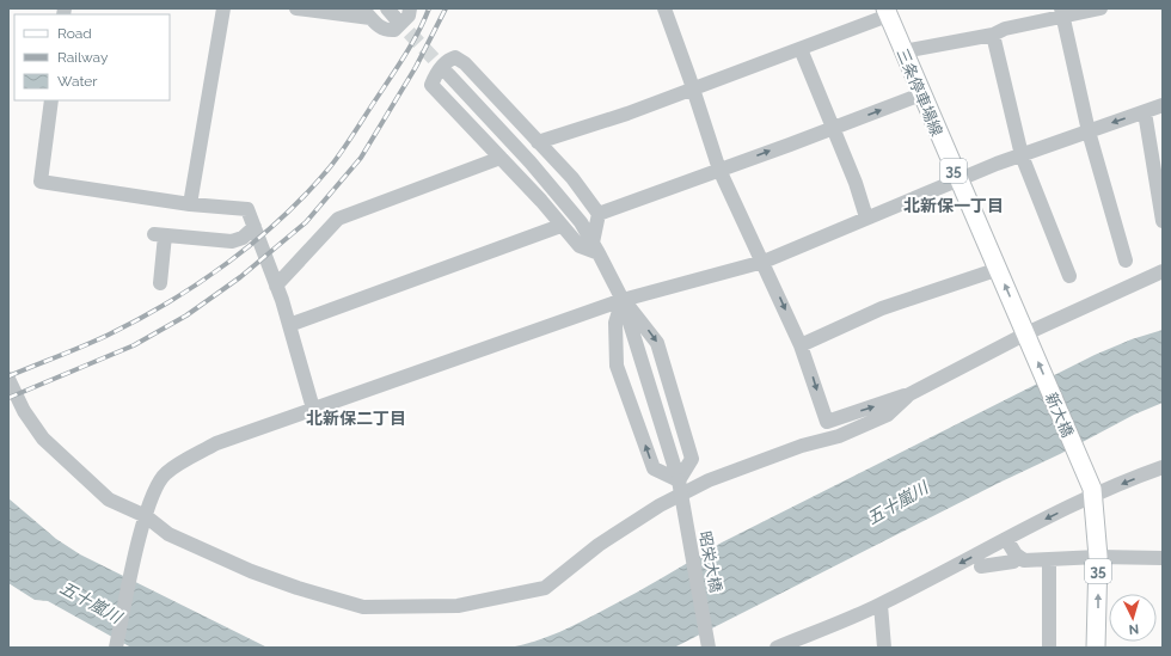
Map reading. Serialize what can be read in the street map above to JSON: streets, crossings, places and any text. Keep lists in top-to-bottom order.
{
  "streets": {
    "main road": ["三条停車場線", "35", "新大橋"],
    "street": ["昭栄大橋"]
  },
  "crossings": [
    ["三条停車場線", "新大橋"],
    ["35", "新大橋"]
  ],
  "one_way": ["新大橋"],
  "districts": ["北新保一丁目", "北新保二丁目"],
  "water": ["五十嵐川"],
  "legend": ["Road", "Railway", "Water"],
  "north": "bottom"
}
